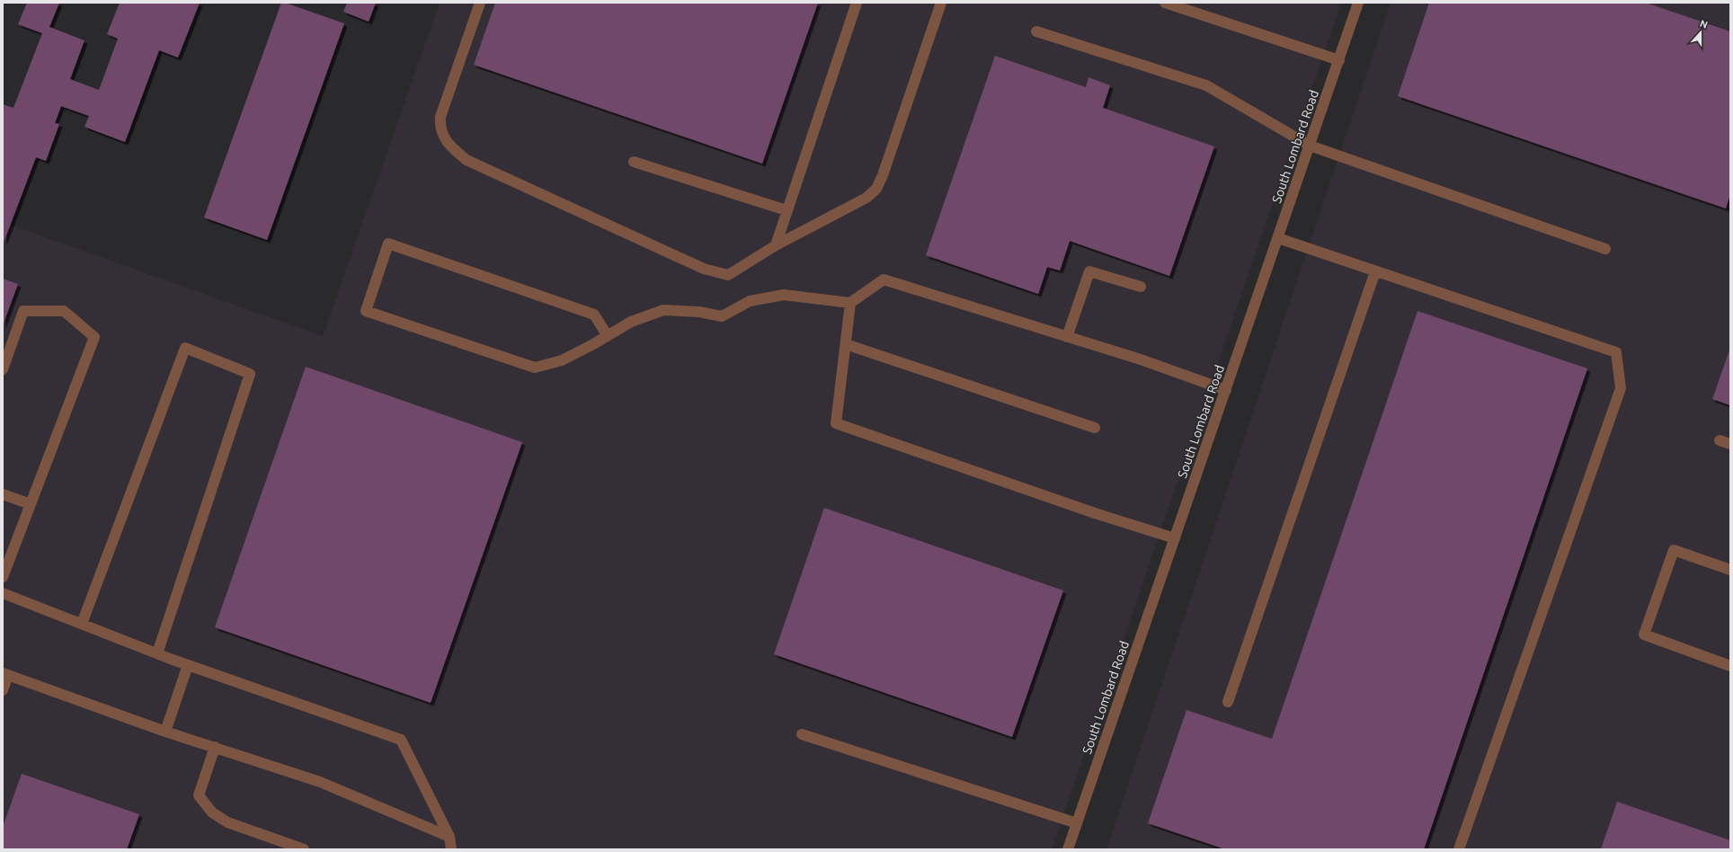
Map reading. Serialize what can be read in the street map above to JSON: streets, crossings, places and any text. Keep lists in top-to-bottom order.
{
  "streets": {
    "street": ["South Lombard Road"]
  },
  "north": "top"
}
